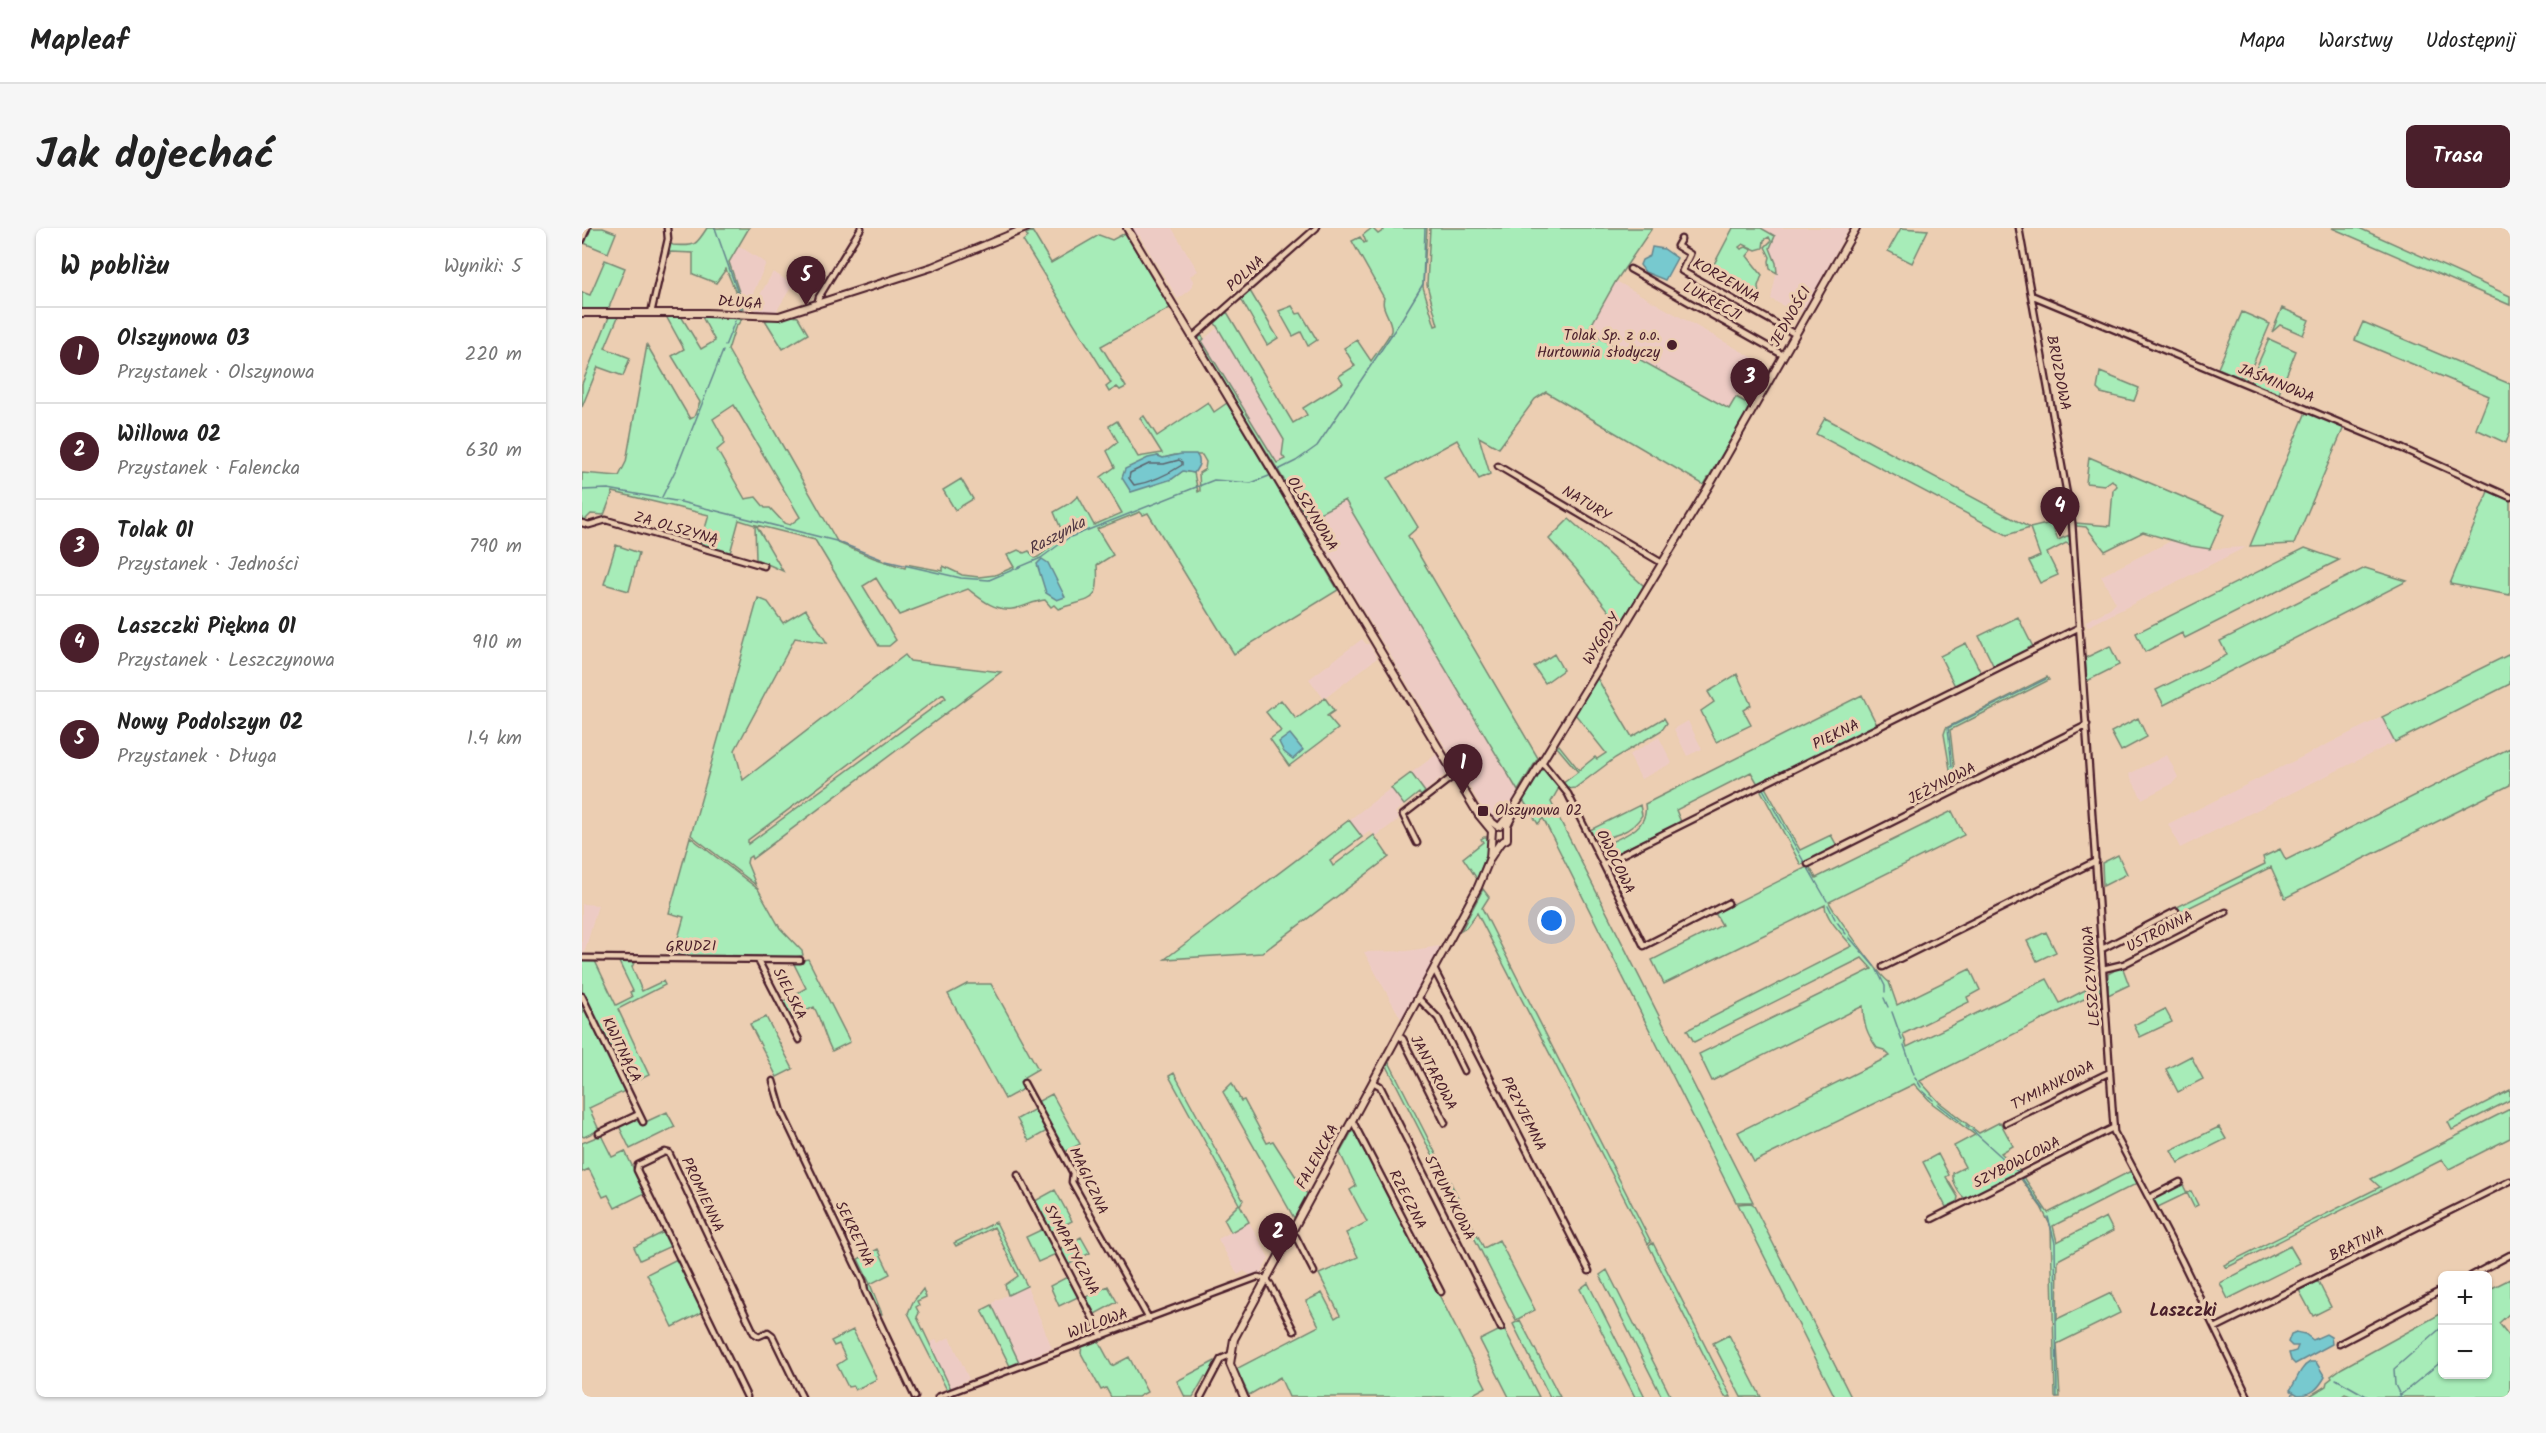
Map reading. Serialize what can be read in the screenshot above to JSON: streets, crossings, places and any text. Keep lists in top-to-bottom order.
{
  "streets": {
    "street": [
      "POLNA",
      "KORZENNA",
      "LUKRECJI",
      "DŁUGA",
      "JEDNOŚCI",
      "BRUZDOWA",
      "JAŚMINOWA",
      "NATURY",
      "OLSZYNOWA",
      "ZA OLSZYNĄ",
      "WYGODY",
      "PIĘKNA",
      "JEŻYNOWA",
      "OWOCOWA",
      "USTRONNA",
      "GRUDZI",
      "LESZCZYNOWA",
      "SIELSKA",
      "KWITNĄCA",
      "JANTAROWA",
      "TYMIANKOWA",
      "PRZYJEMNA",
      "FALENCKA",
      "SZYBOWCOWA",
      "MAGICZNA",
      "PROMIENNA",
      "STRUMYKOWA",
      "RZECZNA",
      "SEKRETNA",
      "BRATNIA",
      "SYMPATYCZNA",
      "WILLOWA"
    ]
  },
  "crossings": [
    ["POLNA", "OLSZYNOWA"],
    ["KORZENNA", "JEDNOŚCI"],
    ["LUKRECJI", "JEDNOŚCI"],
    ["JEDNOŚCI", "WYGODY"],
    ["BRUZDOWA", "JAŚMINOWA"],
    ["BRUZDOWA", "LESZCZYNOWA"],
    ["NATURY", "WYGODY"],
    ["OLSZYNOWA", "WYGODY"],
    ["WYGODY", "OWOCOWA"],
    ["PIĘKNA", "OWOCOWA"],
    ["PIĘKNA", "LESZCZYNOWA"],
    ["JEŻYNOWA", "LESZCZYNOWA"],
    ["USTRONNA", "LESZCZYNOWA"],
    ["GRUDZI", "SIELSKA"],
    ["LESZCZYNOWA", "TYMIANKOWA"],
    ["LESZCZYNOWA", "SZYBOWCOWA"],
    ["LESZCZYNOWA", "BRATNIA"],
    ["JANTAROWA", "FALENCKA"],
    ["PRZYJEMNA", "FALENCKA"],
    ["FALENCKA", "STRUMYKOWA"],
    ["FALENCKA", "RZECZNA"],
    ["FALENCKA", "WILLOWA"],
    ["MAGICZNA", "WILLOWA"],
    ["SYMPATYCZNA", "WILLOWA"]
  ],
  "districts": ["Laszczki"],
  "water": ["Raszynka"],
  "places": {
    "other": ["Tolak Sp. z o.o. Hurtownia słodyczy"],
    "transit": ["Olszynowa 02"]
  },
  "page": {
    "header": "Mapleaf",
    "nav": ["Mapa", "Warstwy", "Udostępnij"],
    "title": "Jak dojechać",
    "buttons": "Trasa",
    "heading": ["W pobliżu", "Wyniki: 5"],
    "pins": [
      "5",
      "3",
      "4",
      "1",
      "2"
    ],
    "list": [
      {
        "mark": "1",
        "name": "Olszynowa 03",
        "note": "Przystanek · Olszynowa",
        "value": "220 m"
      },
      {
        "mark": "2",
        "name": "Willowa 02",
        "note": "Przystanek · Falencka",
        "value": "630 m"
      },
      {
        "mark": "3",
        "name": "Tolak 01",
        "note": "Przystanek · Jedności",
        "value": "790 m"
      },
      {
        "mark": "4",
        "name": "Laszczki Piękna 01",
        "note": "Przystanek · Leszczynowa",
        "value": "910 m"
      },
      {
        "mark": "5",
        "name": "Nowy Podolszyn 02",
        "note": "Przystanek · Długa",
        "value": "1.4 km"
      }
    ],
    "map_buttons": ["+", "−"]
  }
}
